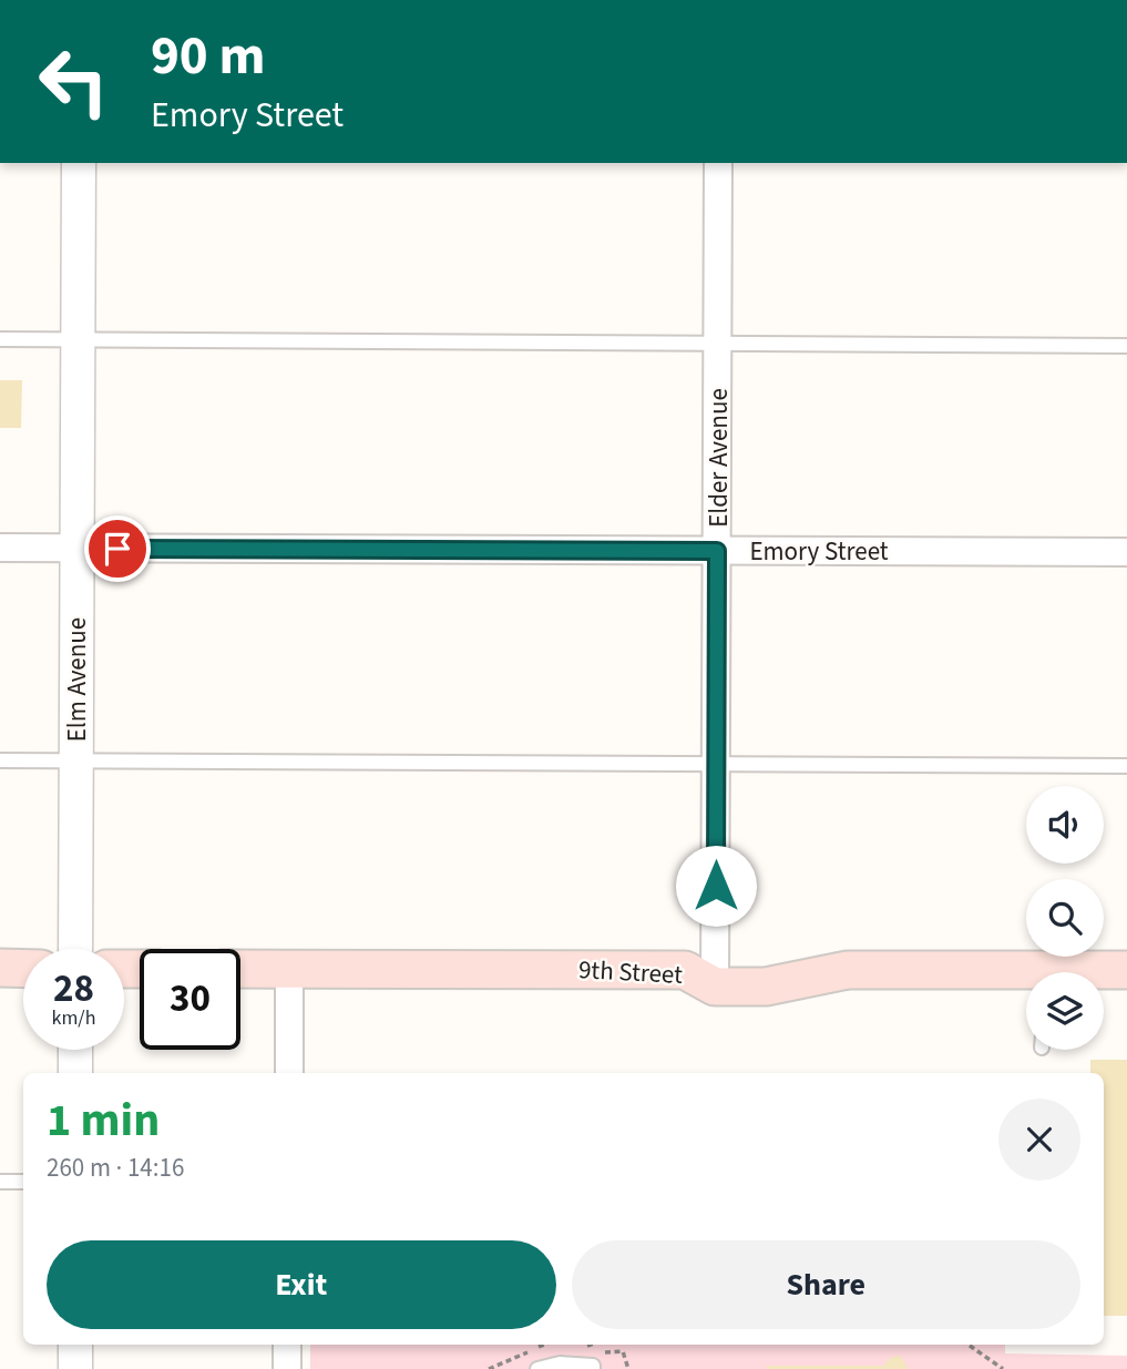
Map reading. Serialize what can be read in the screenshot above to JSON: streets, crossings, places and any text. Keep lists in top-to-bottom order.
{
  "streets": {
    "main road": ["9th Street"],
    "street": ["Elder Avenue", "Emory Street", "Elm Avenue"]
  },
  "crossings": [
    ["Elder Avenue", "Emory Street"],
    ["Elder Avenue", "9th Street"],
    ["Emory Street", "Elm Avenue"]
  ],
  "page": {
    "turn": ["90 m", "Emory Street"],
    "speed": "28 km/h",
    "limit": "30",
    "heading": ["1 min", "260 m · 14:16"],
    "buttons": ["Exit", "Share"]
  }
}
